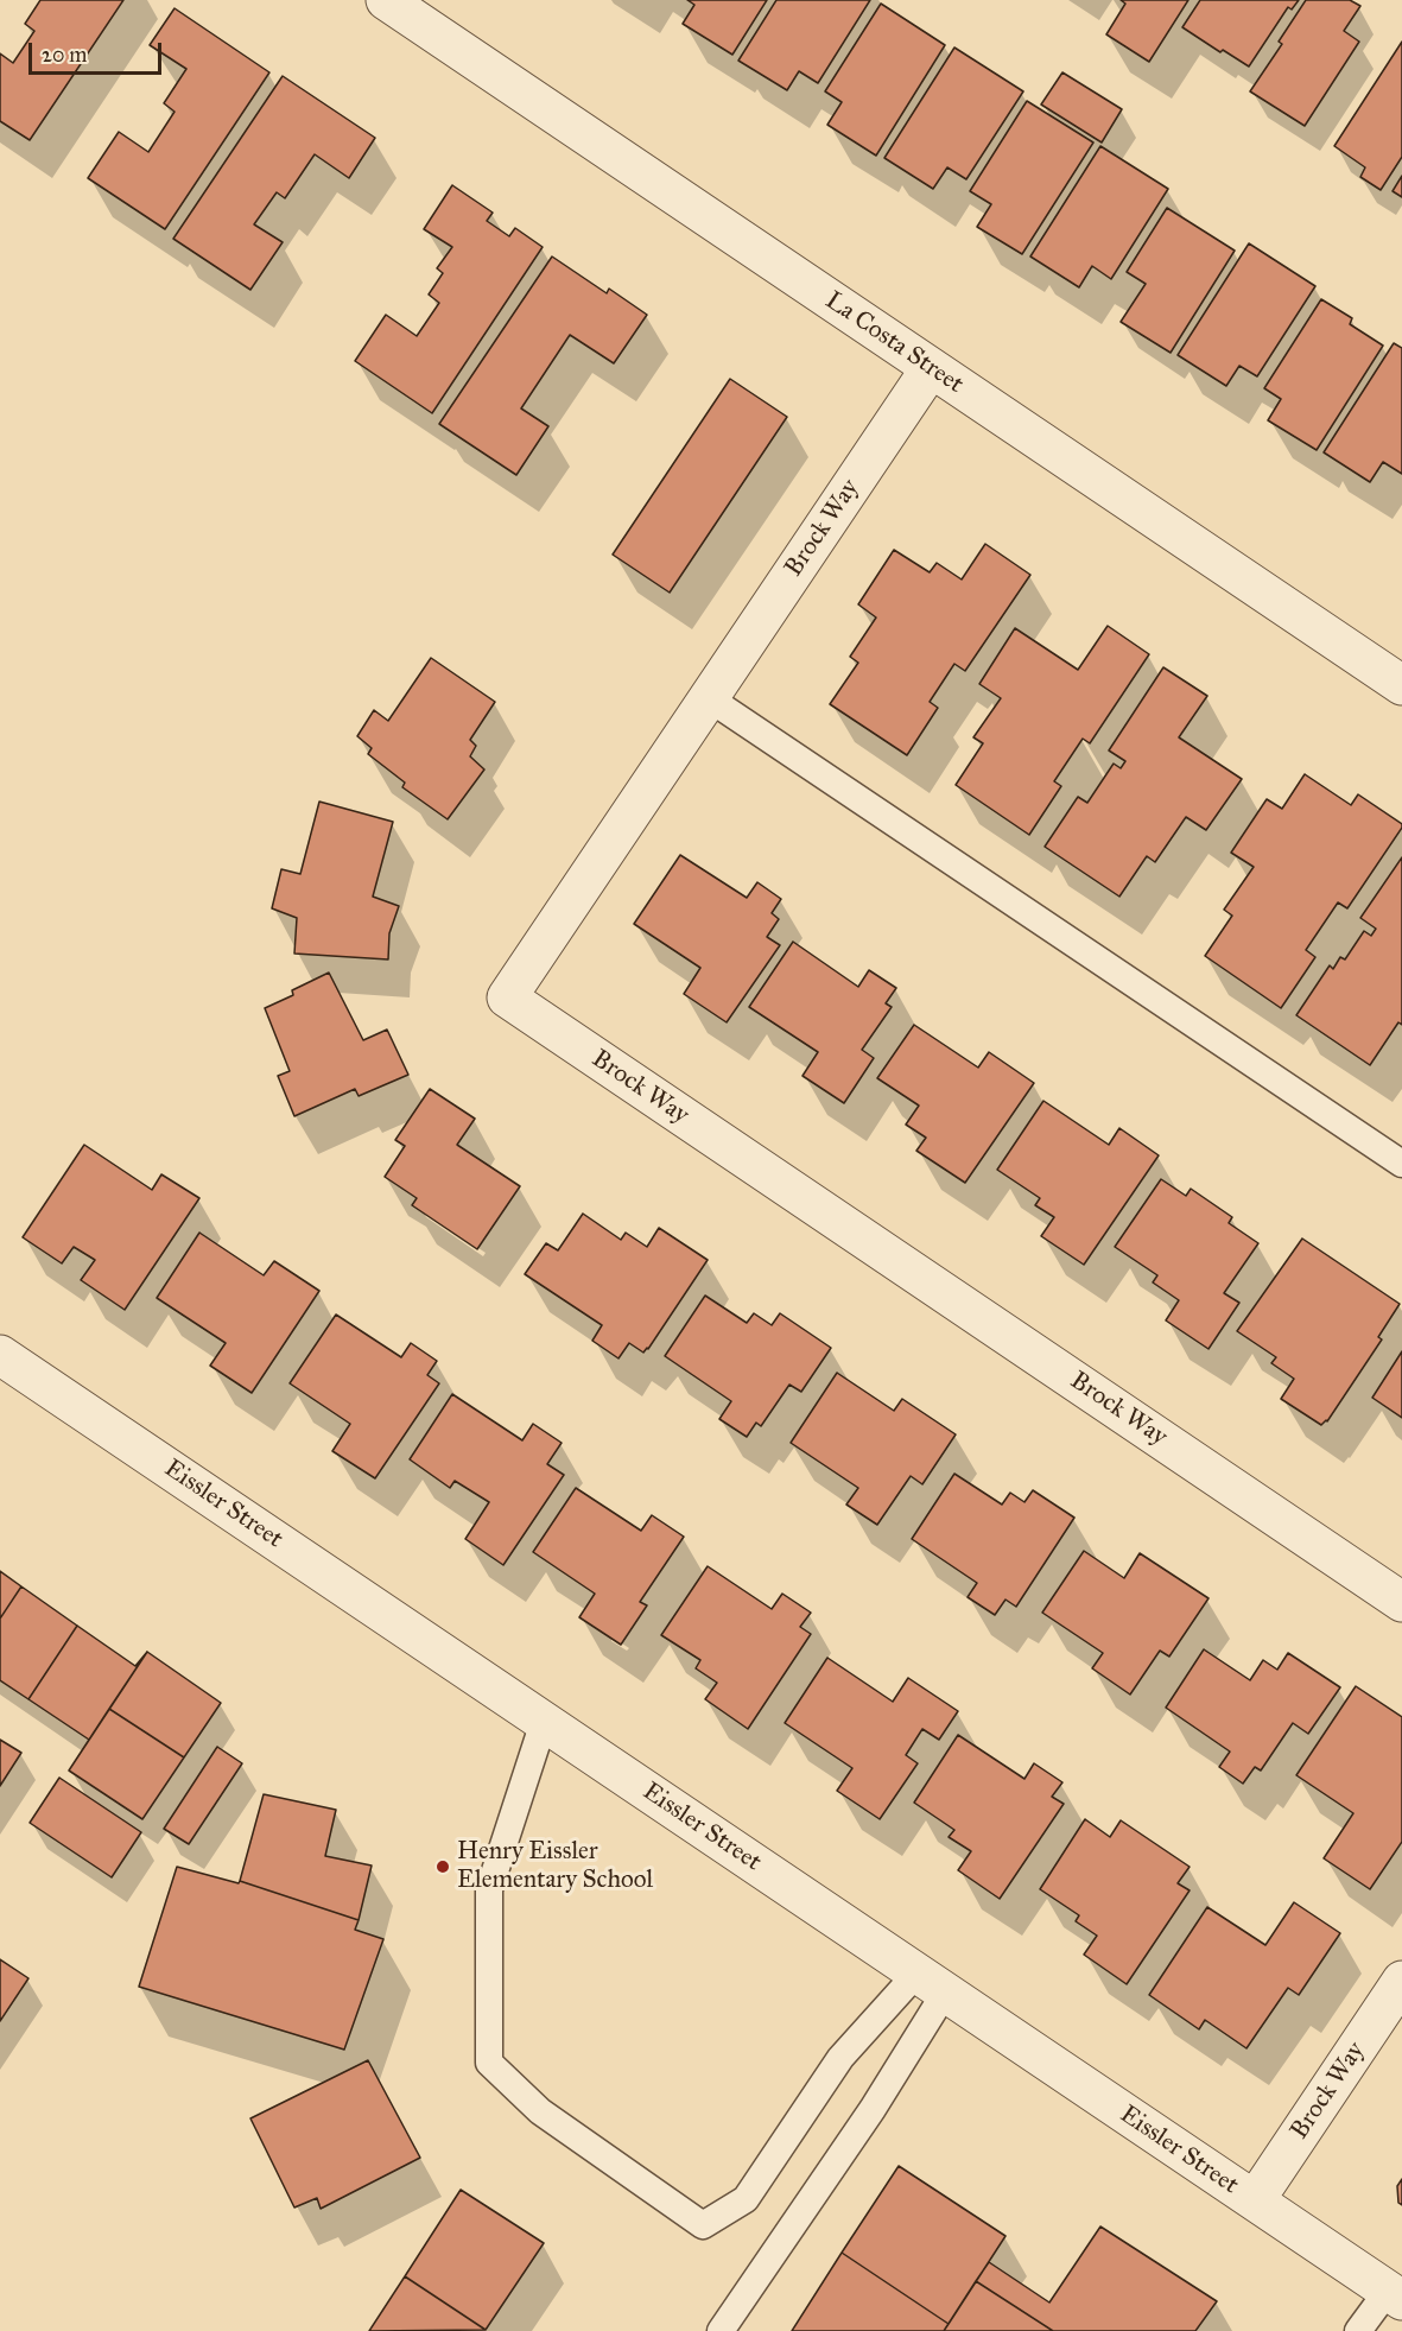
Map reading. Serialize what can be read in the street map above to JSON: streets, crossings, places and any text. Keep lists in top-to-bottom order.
{
  "streets": {
    "street": ["La Costa Street", "Brock Way", "Eissler Street"]
  },
  "crossings": [
    ["La Costa Street", "Brock Way"],
    ["Brock Way", "Eissler Street"]
  ],
  "places": ["Henry Eissler Elementary School"],
  "scale_bar": "20 m"
}
